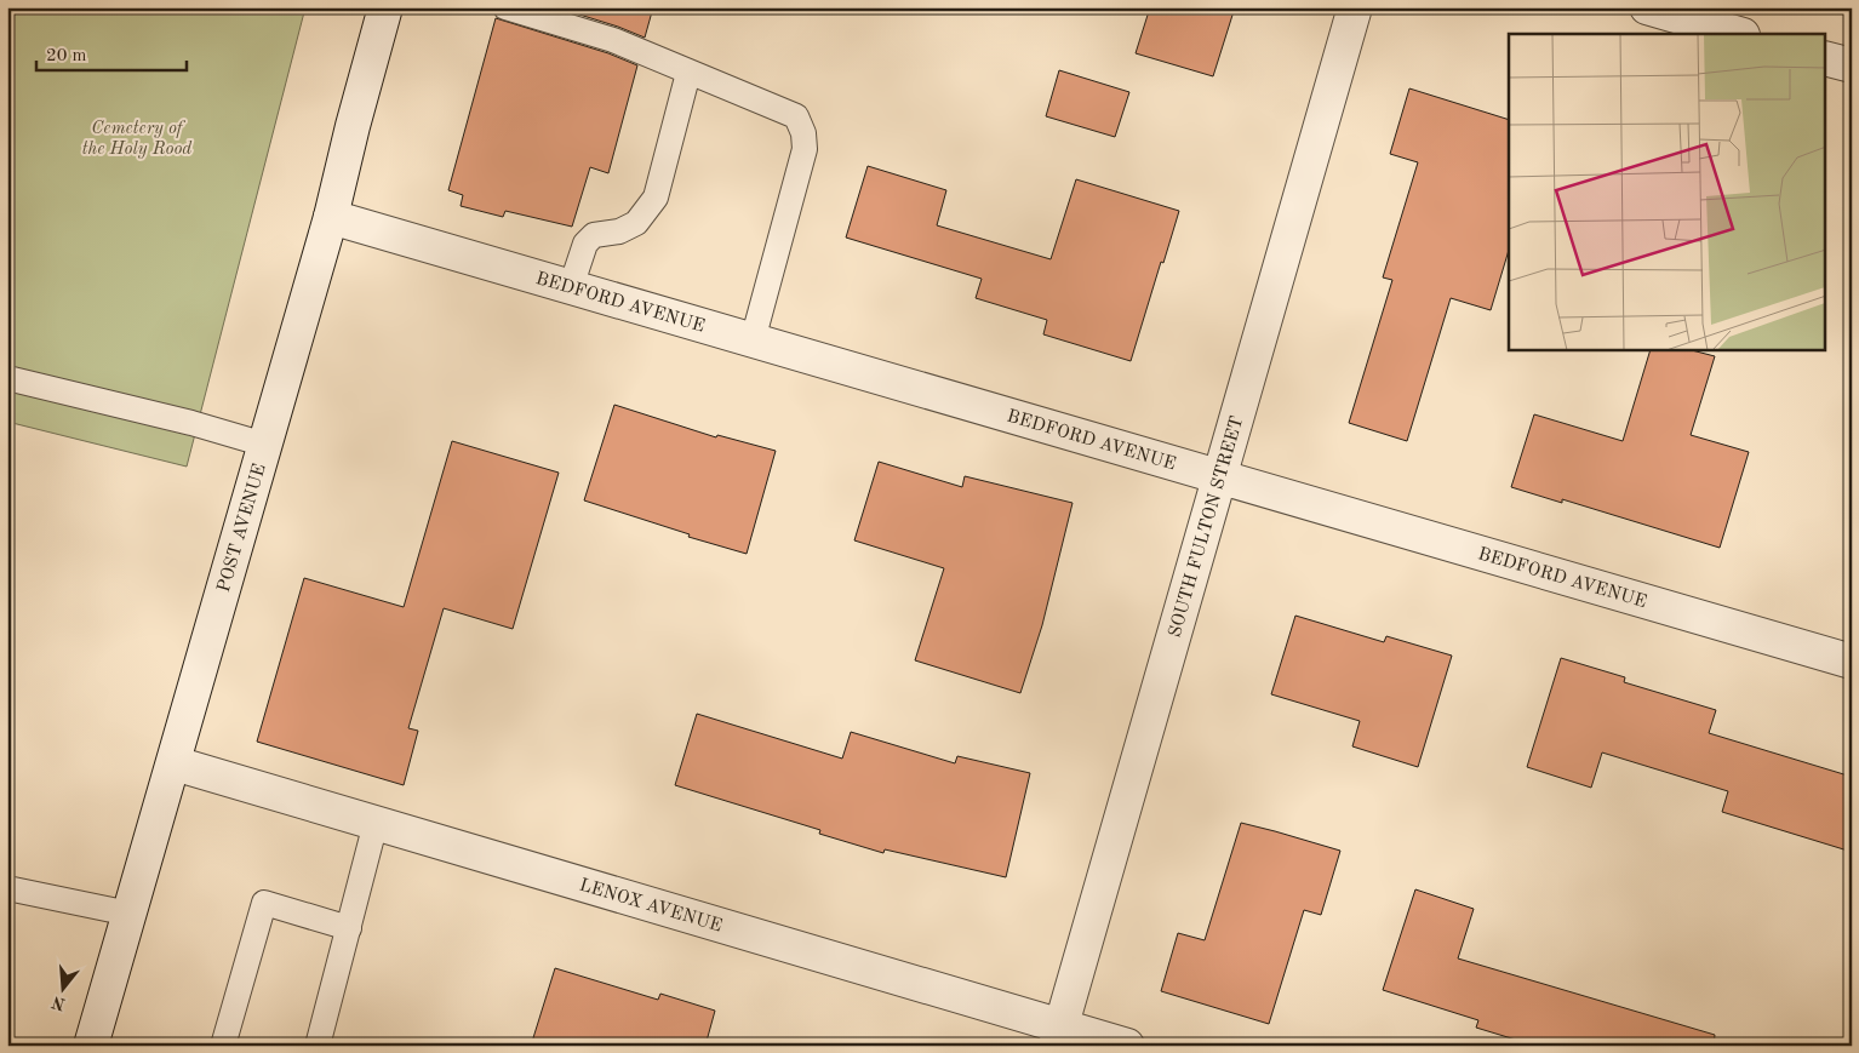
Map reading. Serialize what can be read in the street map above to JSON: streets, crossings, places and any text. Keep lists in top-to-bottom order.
{
  "streets": {
    "street": [
      "BEDFORD AVENUE",
      "SOUTH FULTON STREET",
      "POST AVENUE",
      "LENOX AVENUE"
    ]
  },
  "crossings": [
    ["BEDFORD AVENUE", "SOUTH FULTON STREET"],
    ["BEDFORD AVENUE", "POST AVENUE"],
    ["SOUTH FULTON STREET", "LENOX AVENUE"],
    ["POST AVENUE", "LENOX AVENUE"]
  ],
  "parks": ["Cemetery of the Holy Rood"],
  "scale_bar": "20 m",
  "north": "bottom"
}
